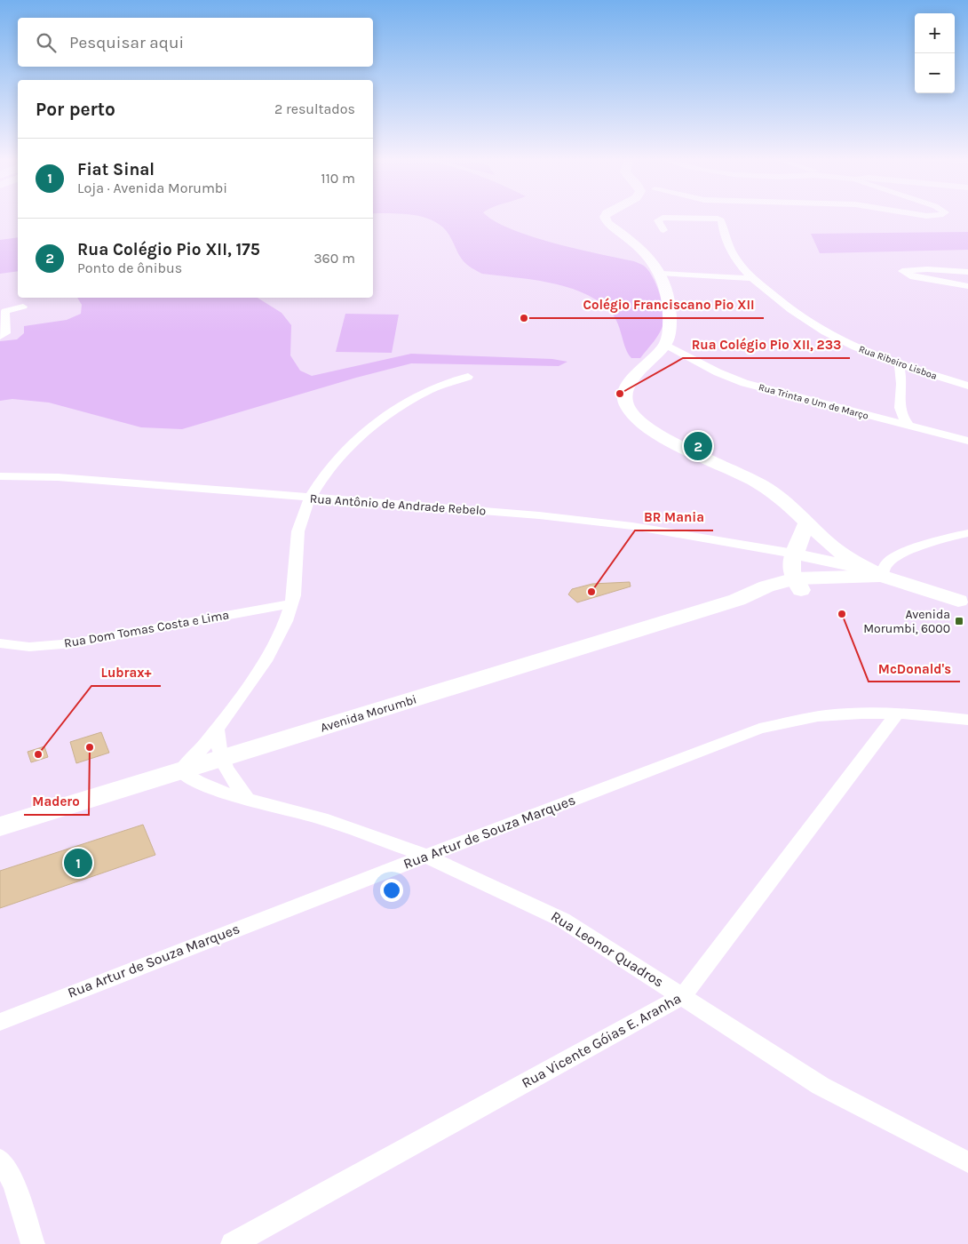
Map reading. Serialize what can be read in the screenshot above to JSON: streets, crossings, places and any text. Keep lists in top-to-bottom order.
{
  "streets": {
    "main road": ["Avenida Morumbi"],
    "street": [
      "Rua Ribeiro Lisboa",
      "Rua Trinta e Um de Março",
      "Rua Antônio de Andrade Rebelo",
      "Rua Dom Tomas Costa e Lima",
      "Rua Artur de Souza Marques",
      "Rua Leonor Quadros",
      "Rua Vicente Góias E. Aranha"
    ]
  },
  "crossings": [
    ["Avenida Morumbi", "Rua Leonor Quadros"],
    ["Rua Artur de Souza Marques", "Rua Leonor Quadros"],
    ["Rua Artur de Souza Marques", "Rua Vicente Góias E. Aranha"],
    ["Rua Leonor Quadros", "Rua Vicente Góias E. Aranha"]
  ],
  "places": {
    "other": [
      "Colégio Franciscano Pio XII",
      "Rua Colégio Pio XII, 233",
      "BR Mania",
      "McDonald's",
      "Madero",
      "Lubrax+"
    ],
    "transit": ["Avenida Morumbi, 6000"]
  },
  "page": {
    "map_buttons": ["+", "−"],
    "search": "Pesquisar aqui",
    "heading": ["Por perto", "2 resultados"],
    "list": [
      {
        "mark": "1",
        "name": "Fiat Sinal",
        "note": "Loja · Avenida Morumbi",
        "value": "110 m"
      },
      {
        "mark": "2",
        "name": "Rua Colégio Pio XII, 175",
        "note": "Ponto de ônibus",
        "value": "360 m"
      }
    ],
    "pins": ["2", "1"]
  }
}
